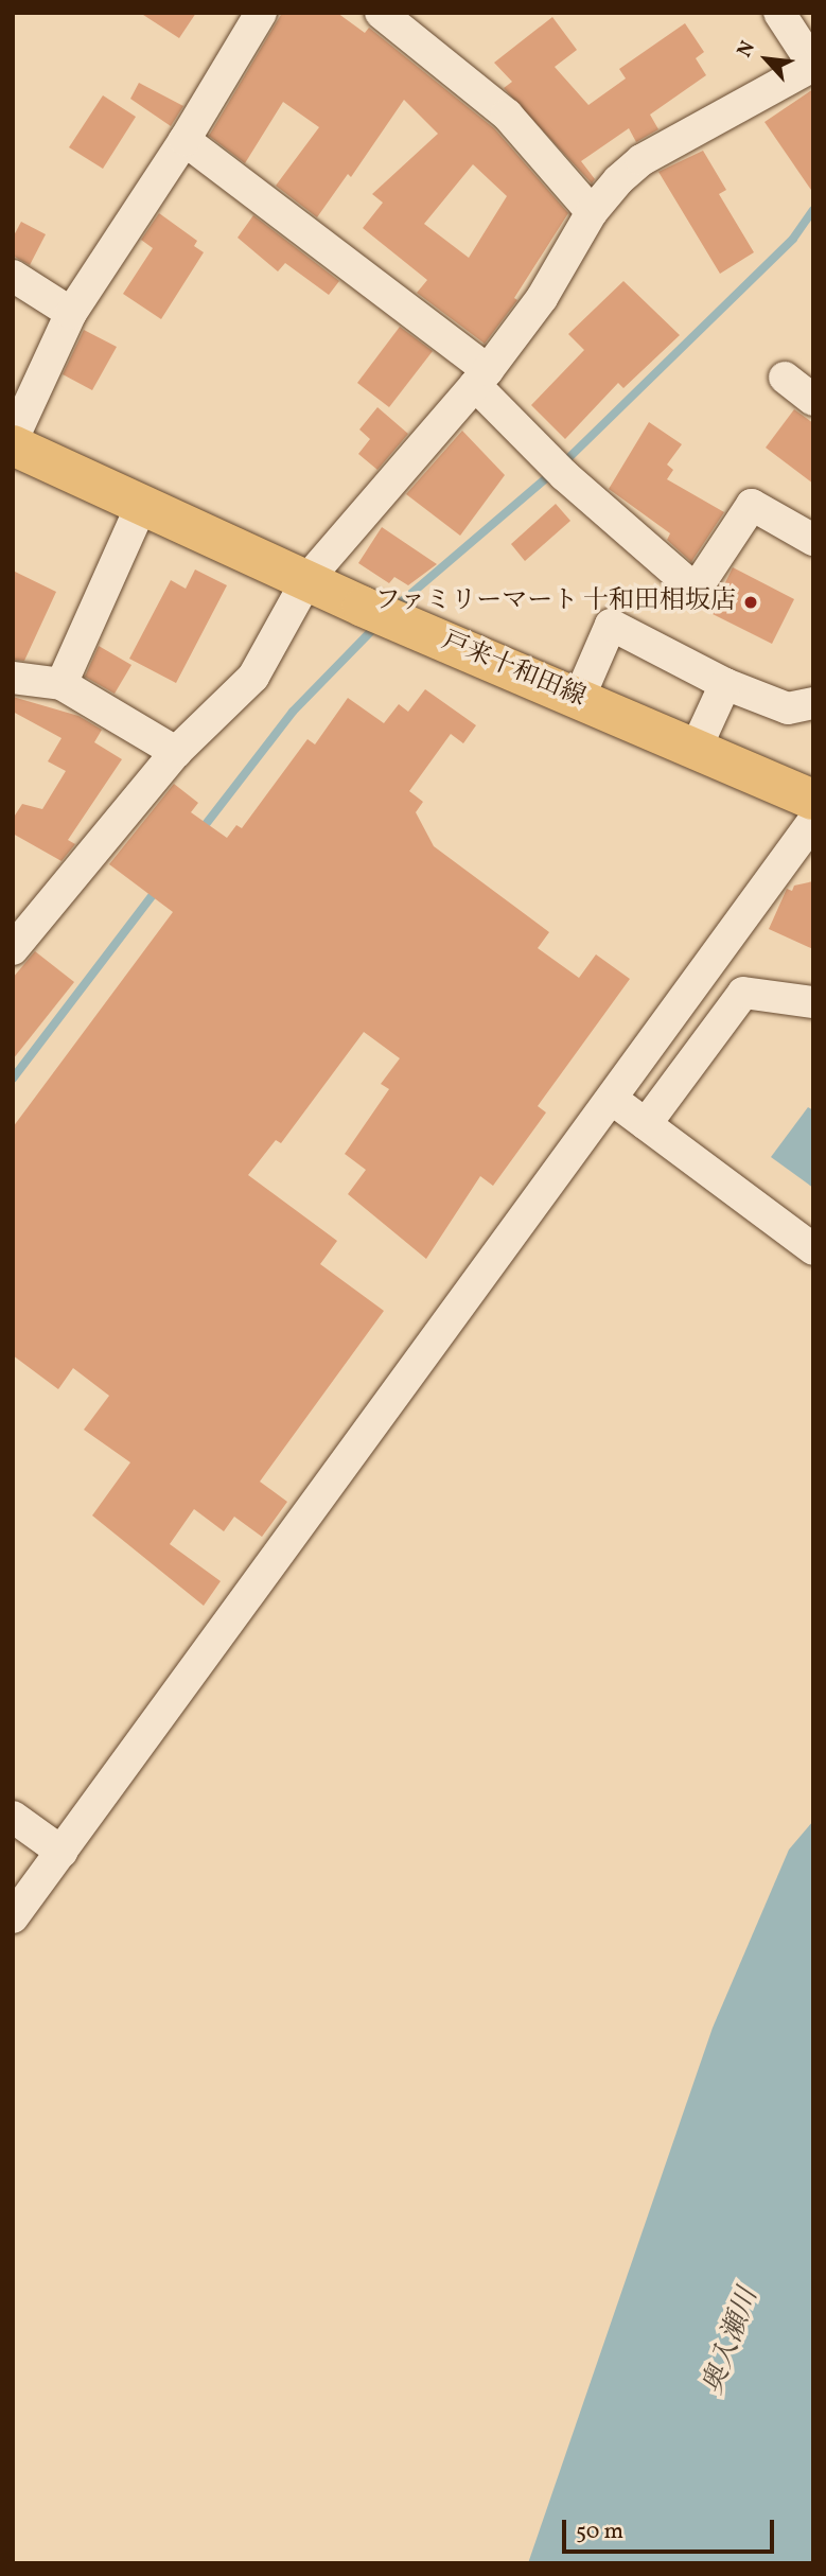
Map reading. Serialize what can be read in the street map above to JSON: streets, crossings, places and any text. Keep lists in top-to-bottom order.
{
  "streets": {
    "main road": ["戸来十和田線"]
  },
  "water": ["奥入瀬川"],
  "places": ["ファミリーマート 十和田相坂店"],
  "scale_bar": "50 m",
  "north": "top left"
}
